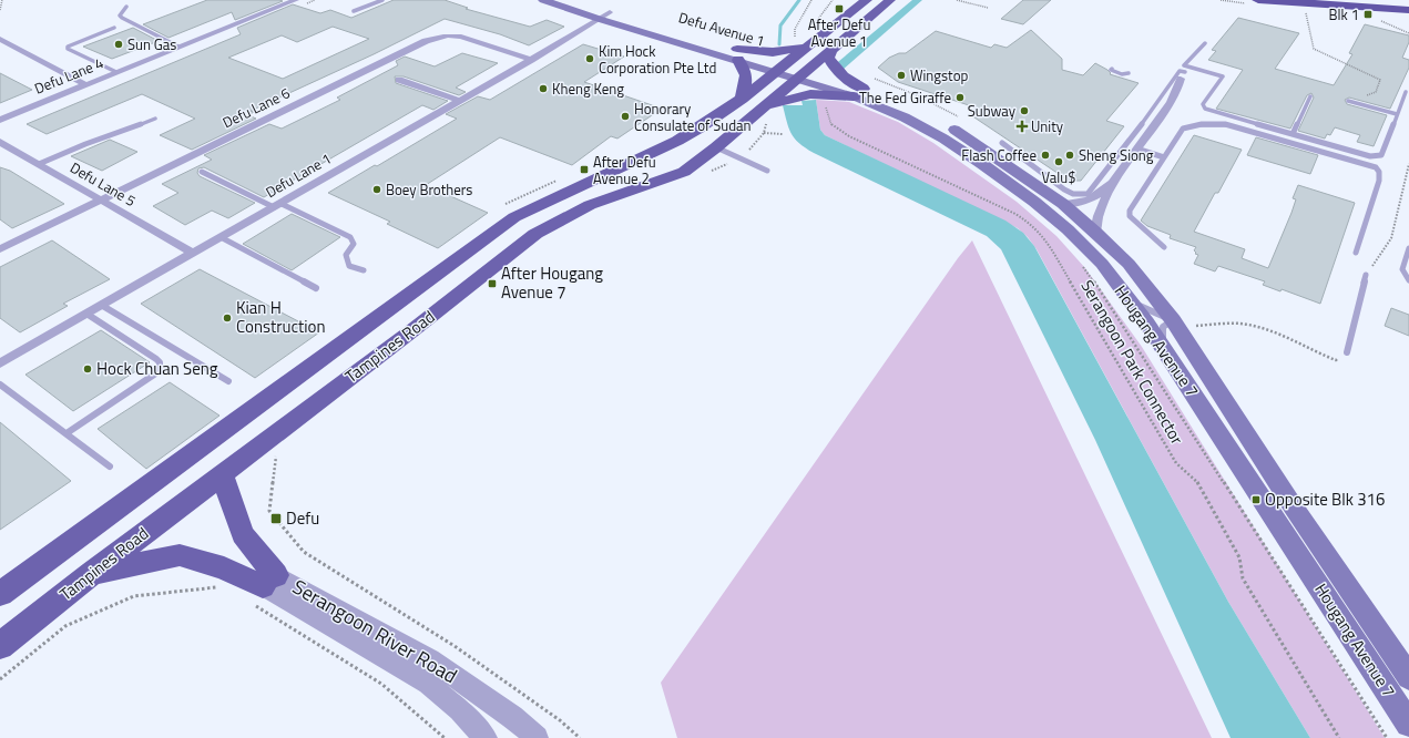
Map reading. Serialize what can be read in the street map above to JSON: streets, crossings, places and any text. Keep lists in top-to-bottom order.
{
  "streets": {
    "main road": ["Defu Avenue 1", "Hougang Avenue 7", "Tampines Road"],
    "street": [
      "Defu Lane 4",
      "Defu Lane 6",
      "Defu Lane 1",
      "Defu Lane 5",
      "Serangoon River Road"
    ],
    "path": ["Serangoon Park Connector"]
  },
  "crossings": [
    ["Defu Avenue 1", "Defu Lane 1"],
    ["Defu Avenue 1", "Tampines Road"],
    ["Defu Lane 6", "Defu Lane 1"],
    ["Defu Lane 6", "Defu Lane 5"],
    ["Defu Lane 1", "Defu Lane 5"],
    ["Hougang Avenue 7", "Tampines Road"]
  ],
  "places": {
    "transit": [
      "After Defu Avenue 1",
      "Blk 1",
      "After Defu Avenue 2",
      "After Hougang Avenue 7",
      "Opposite Blk 316",
      "Defu"
    ],
    "other": [
      "Sun Gas",
      "Kim Hock Corporation Pte Ltd",
      "Wingstop",
      "Kheng Keng",
      "The Fed Giraffe",
      "Subway",
      "Honorary Consulate of Sudan",
      "Flash Coffee",
      "Sheng Siong",
      "Valu$",
      "Boey Brothers",
      "Kian H Construction",
      "Hock Chuan Seng"
    ],
    "health": ["Unity"]
  }
}
